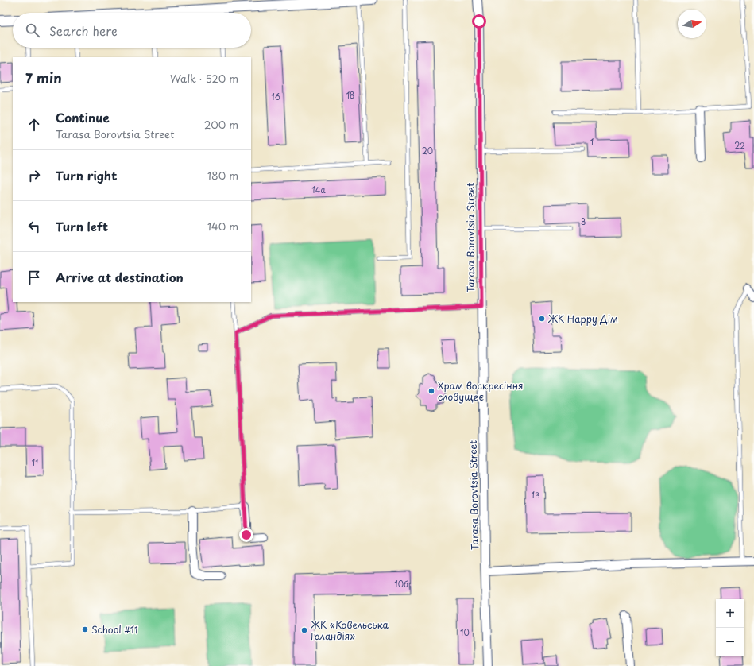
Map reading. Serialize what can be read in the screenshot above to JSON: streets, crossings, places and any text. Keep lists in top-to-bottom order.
{
  "streets": {
    "street": ["Tarasa Borovtsia Street"]
  },
  "places": [
    "ЖК Happy Дім",
    "Храм воскресіння словущеє",
    "School #11",
    "ЖК «Ковельська Голандія»"
  ],
  "house_numbers": [
    "18",
    "16",
    "1",
    "22",
    "20",
    "14а",
    "3",
    "11",
    "13",
    "10б",
    "10"
  ],
  "north": "right",
  "page": {
    "search": "Search here",
    "heading": ["7 min", "Walk · 520 m"],
    "list": [
      ["Continue", "Tarasa Borovtsia Street", "200 m"],
      ["Turn right", "180 m"],
      ["Turn left", "140 m"],
      "Arrive at destination"
    ],
    "map_buttons": ["+", "−"]
  }
}
